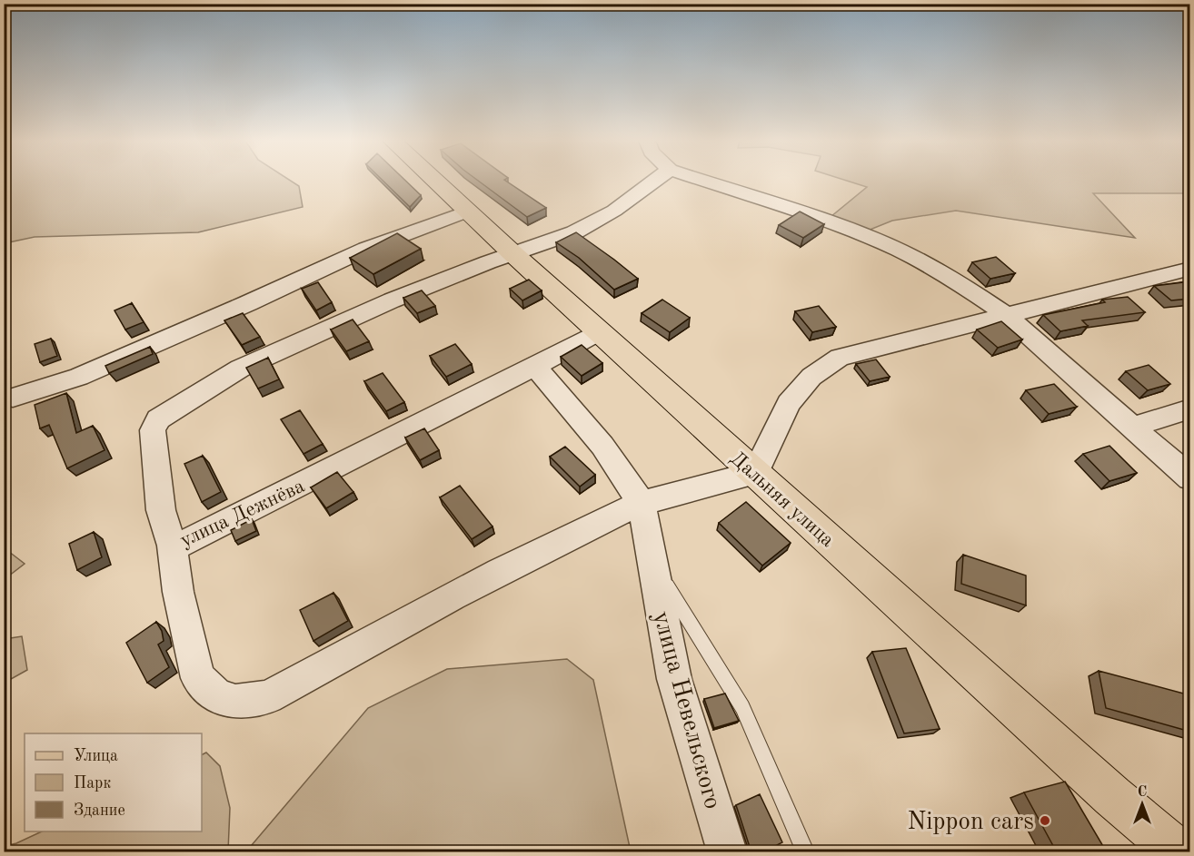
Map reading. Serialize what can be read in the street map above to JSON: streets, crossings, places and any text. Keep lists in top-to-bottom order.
{
  "streets": {
    "main road": ["Дальняя улица"],
    "street": ["улица Дежнёва", "улица Невельского"]
  },
  "crossings": [
    ["Дальняя улица", "улица Дежнёва"]
  ],
  "places": ["Nippon cars"],
  "legend": ["Улица", "Парк", "Здание"],
  "north": "top"
}
